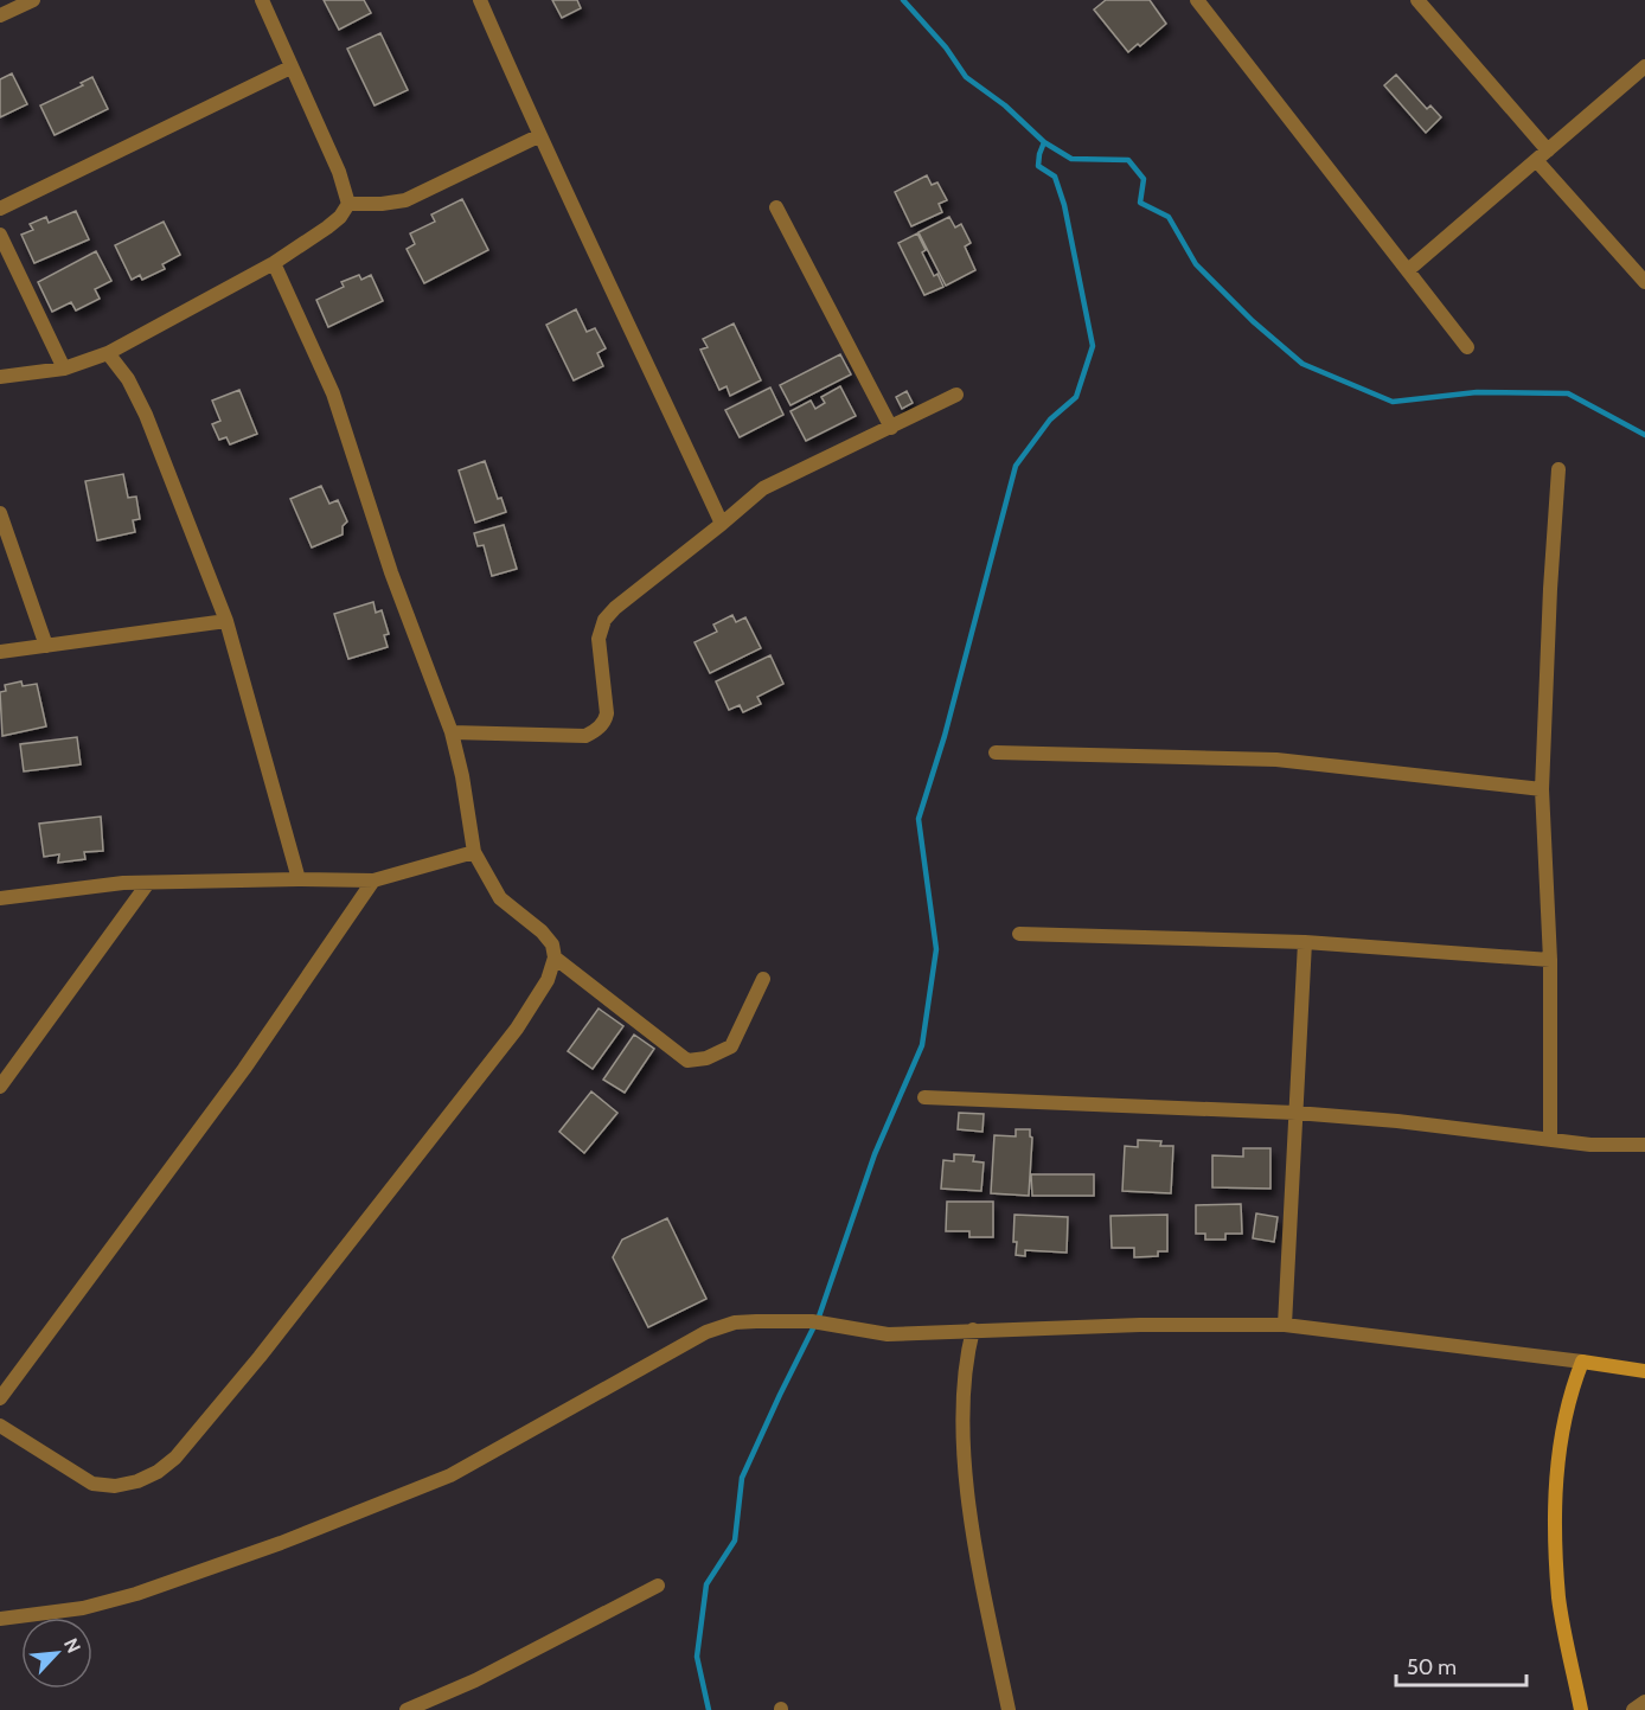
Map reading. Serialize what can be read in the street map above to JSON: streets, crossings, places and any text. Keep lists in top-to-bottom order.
{
  "scale_bar": "50 m",
  "north": "top right"
}
